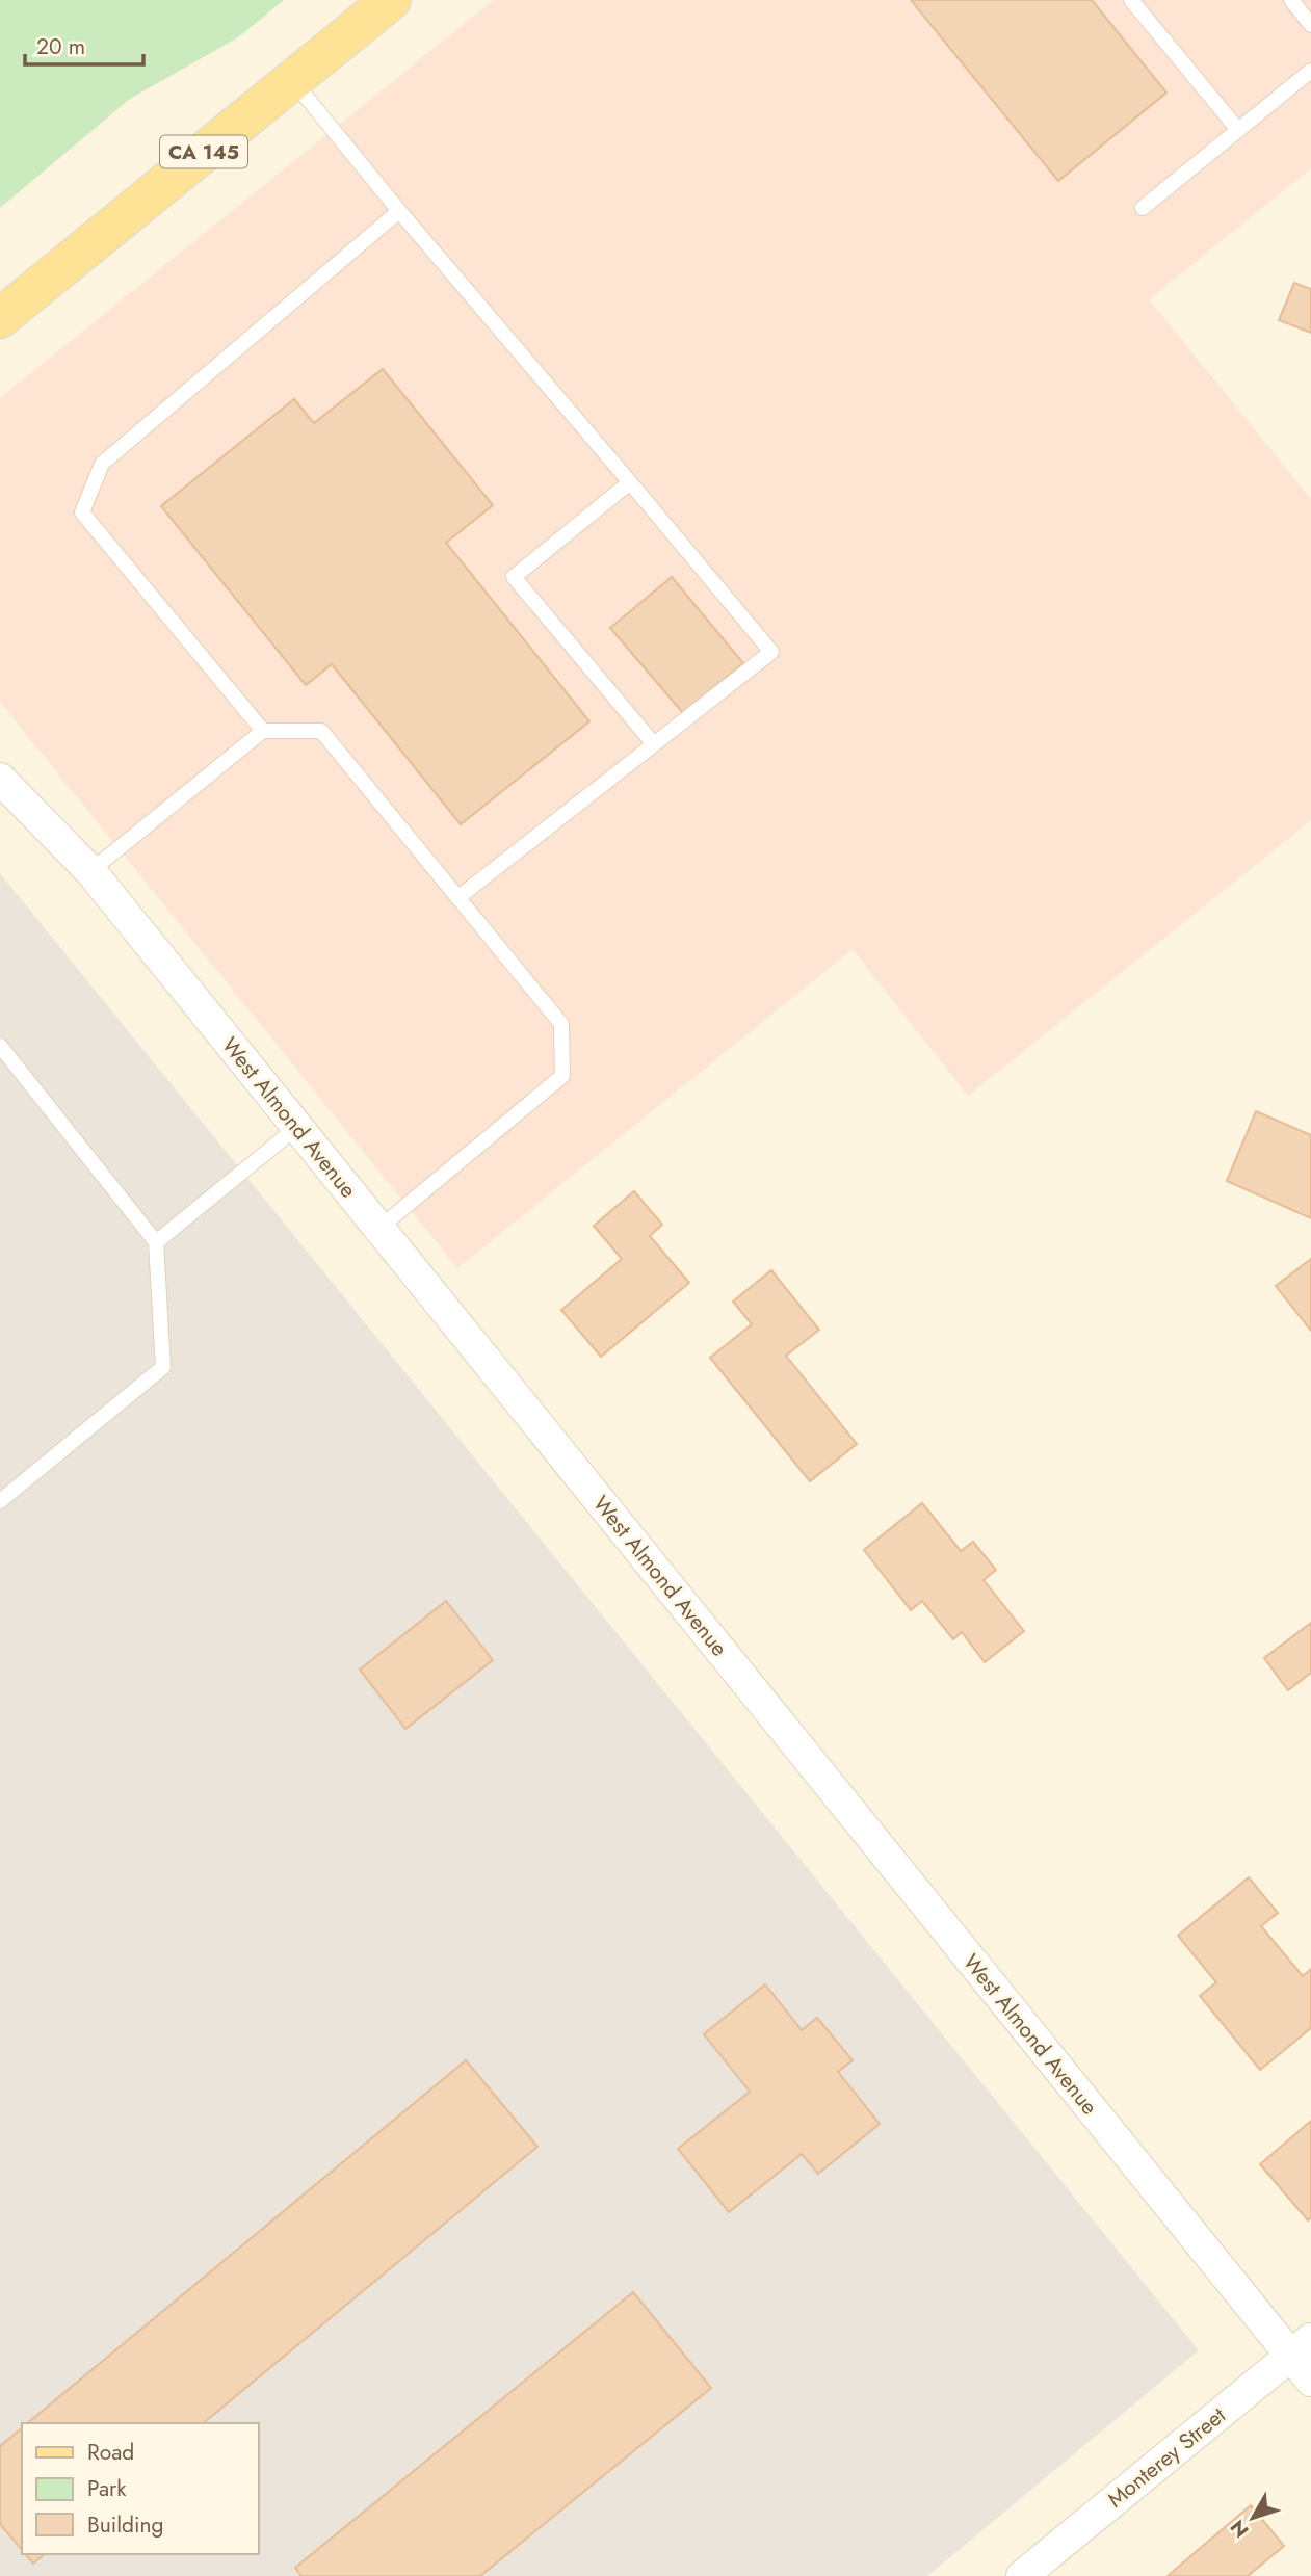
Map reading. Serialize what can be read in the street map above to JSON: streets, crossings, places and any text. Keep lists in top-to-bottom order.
{
  "streets": {
    "main road": ["CA 145"],
    "street": ["West Almond Avenue", "Monterey Street"]
  },
  "crossings": [
    ["West Almond Avenue", "Monterey Street"]
  ],
  "legend": ["Road", "Park", "Building"],
  "scale_bar": "20 m",
  "north": "bottom left"
}
